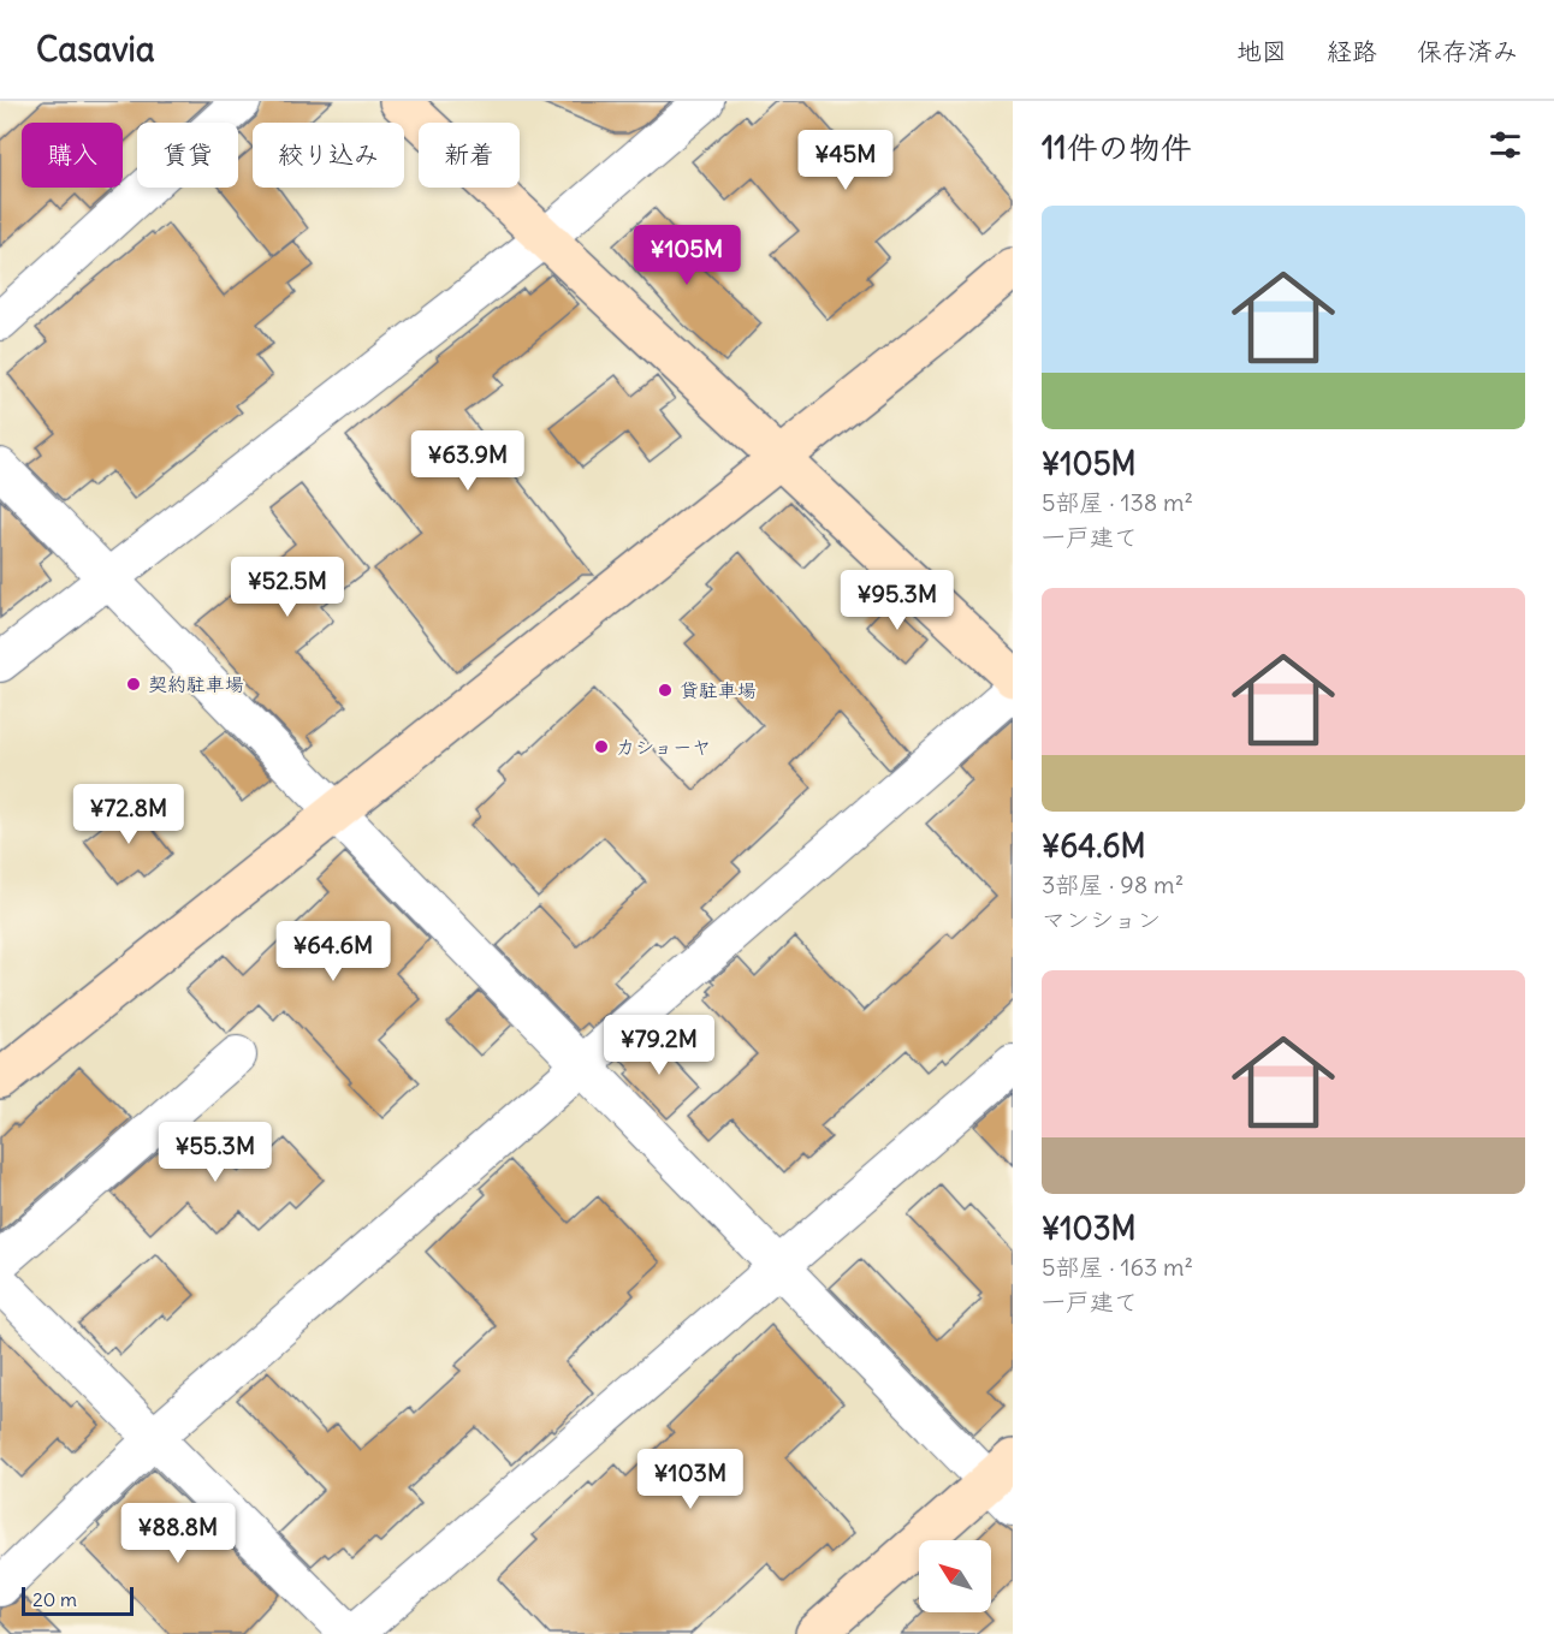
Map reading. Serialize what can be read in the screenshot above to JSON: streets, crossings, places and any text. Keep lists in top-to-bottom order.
{
  "places": ["契約駐車場", "貸駐車場", "カショーヤ"],
  "scale_bar": "20 m",
  "north": "top left",
  "page": {
    "header": "Casavia",
    "nav": ["地図", "経路", "保存済み"],
    "heading": "11件の物件",
    "chip": [
      "購入",
      "賃貸",
      "絞り込み",
      "新着"
    ],
    "price": [
      "¥45M",
      "¥105M",
      "¥63.9M",
      "¥52.5M",
      "¥95.3M",
      "¥72.8M",
      "¥64.6M",
      "¥79.2M",
      "¥55.3M",
      "¥103M",
      "¥88.8M"
    ],
    "list": [
      {
        "name": "¥105M",
        "note": "5部屋 · 138 m² · 一戸建て"
      },
      {
        "name": "¥64.6M",
        "note": "3部屋 · 98 m² · マンション"
      },
      {
        "name": "¥103M",
        "note": "5部屋 · 163 m² · 一戸建て"
      }
    ],
    "scale": "20 m"
  }
}
